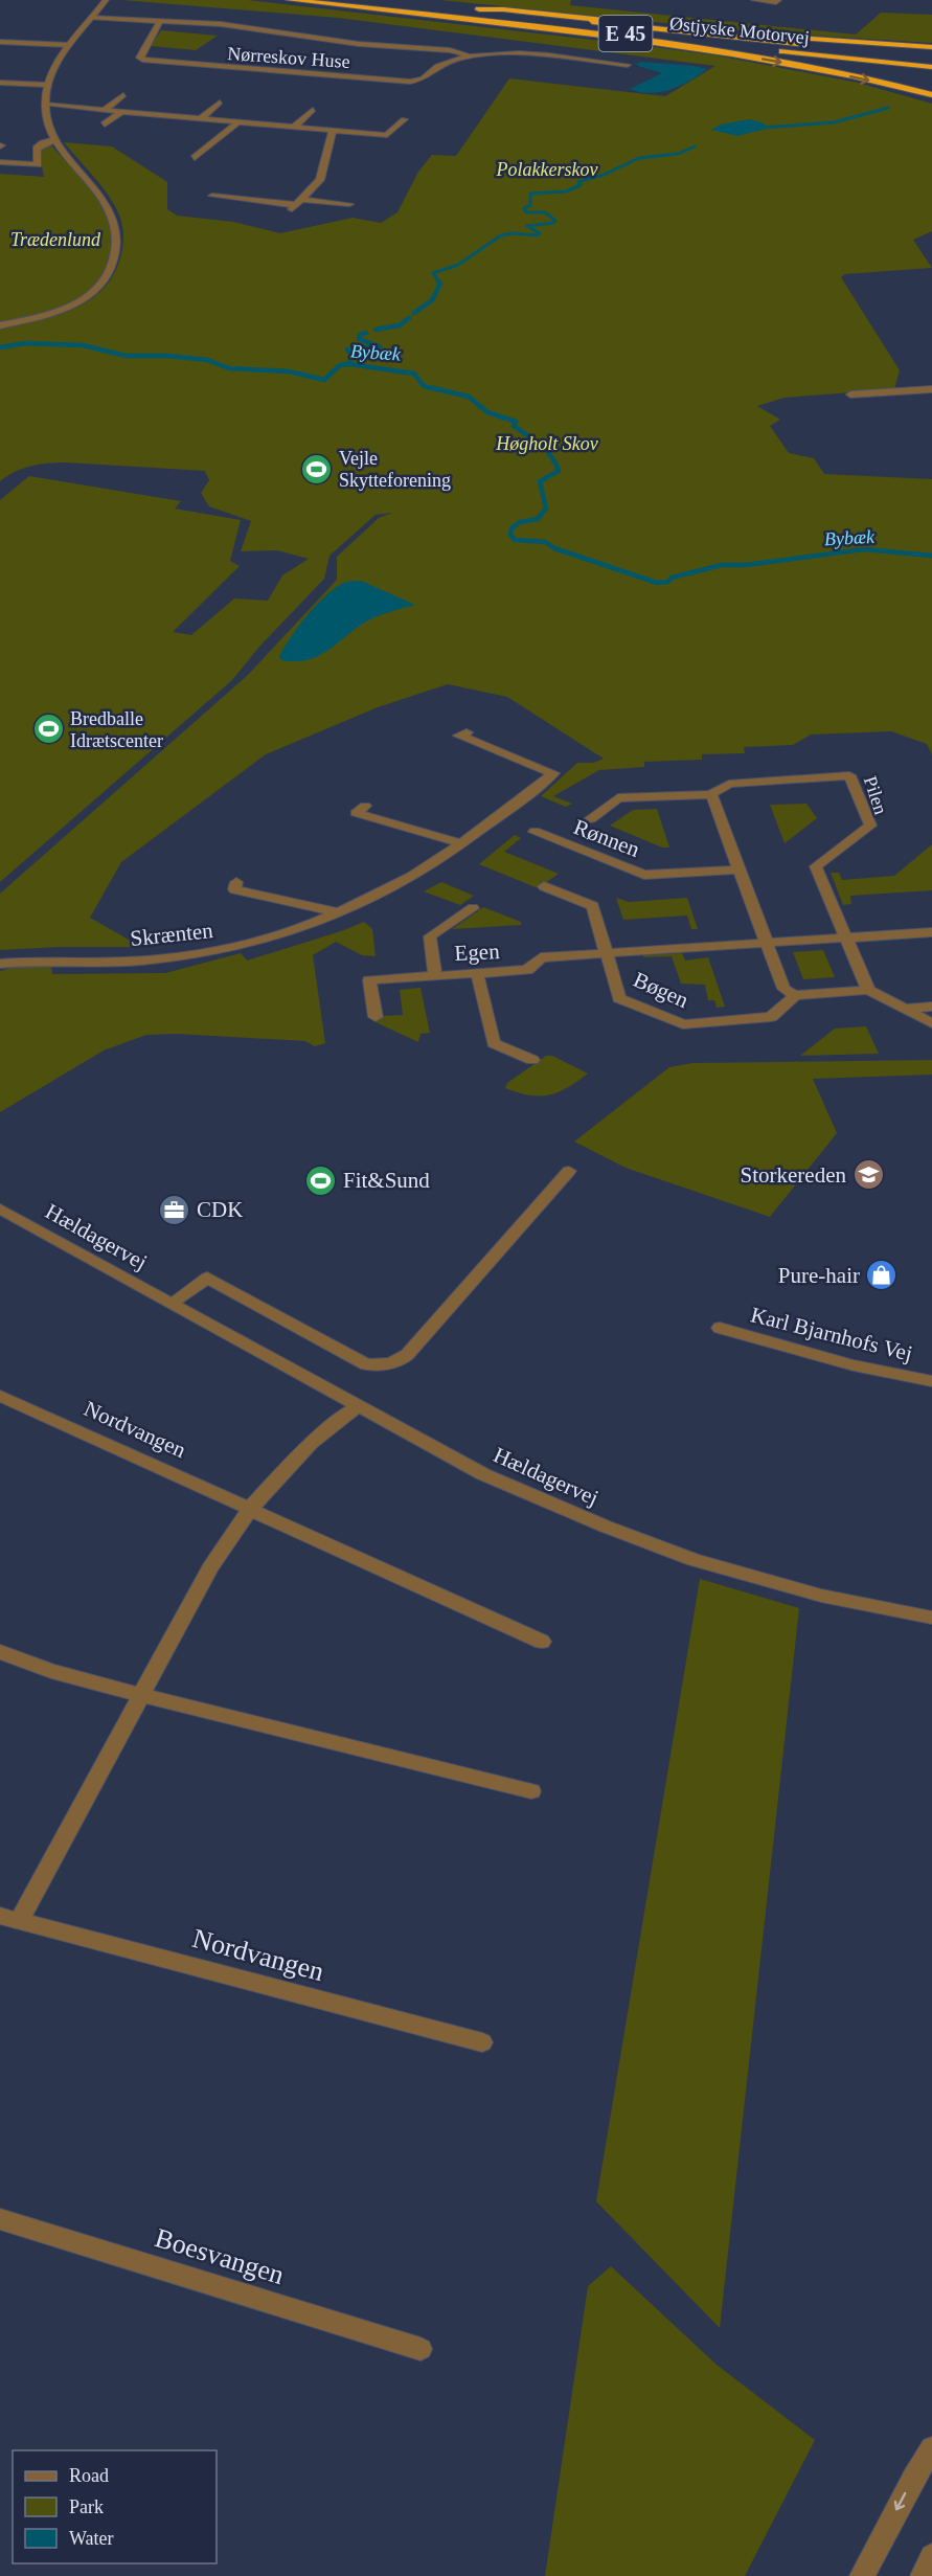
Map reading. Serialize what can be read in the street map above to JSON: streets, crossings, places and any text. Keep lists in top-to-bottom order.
{
  "streets": {
    "highway": ["Østjyske Motorvej", "E 45"],
    "street": [
      "Nørreskov Huse",
      "Pilen",
      "Rønnen",
      "Skrænten",
      "Egen",
      "Bøgen",
      "Hældagervej",
      "Karl Bjarnhofs Vej",
      "Nordvangen",
      "Boesvangen"
    ]
  },
  "crossings": [
    ["Pilen", "Rønnen"],
    ["Pilen", "Egen"],
    ["Egen", "Bøgen"],
    ["Hældagervej", "Nordvangen"]
  ],
  "water": ["Bybæk"],
  "parks": ["Polakkerskov", "Trædenlund", "Høgholt Skov"],
  "places": {
    "sports": ["Vejle Skytteforening", "Bredballe Idrætscenter", "Fit&Sund"],
    "school or university": ["Storkereden"],
    "office": ["CDK"],
    "shop": ["Pure-hair"]
  },
  "legend": ["Road", "Park", "Water"]
}
